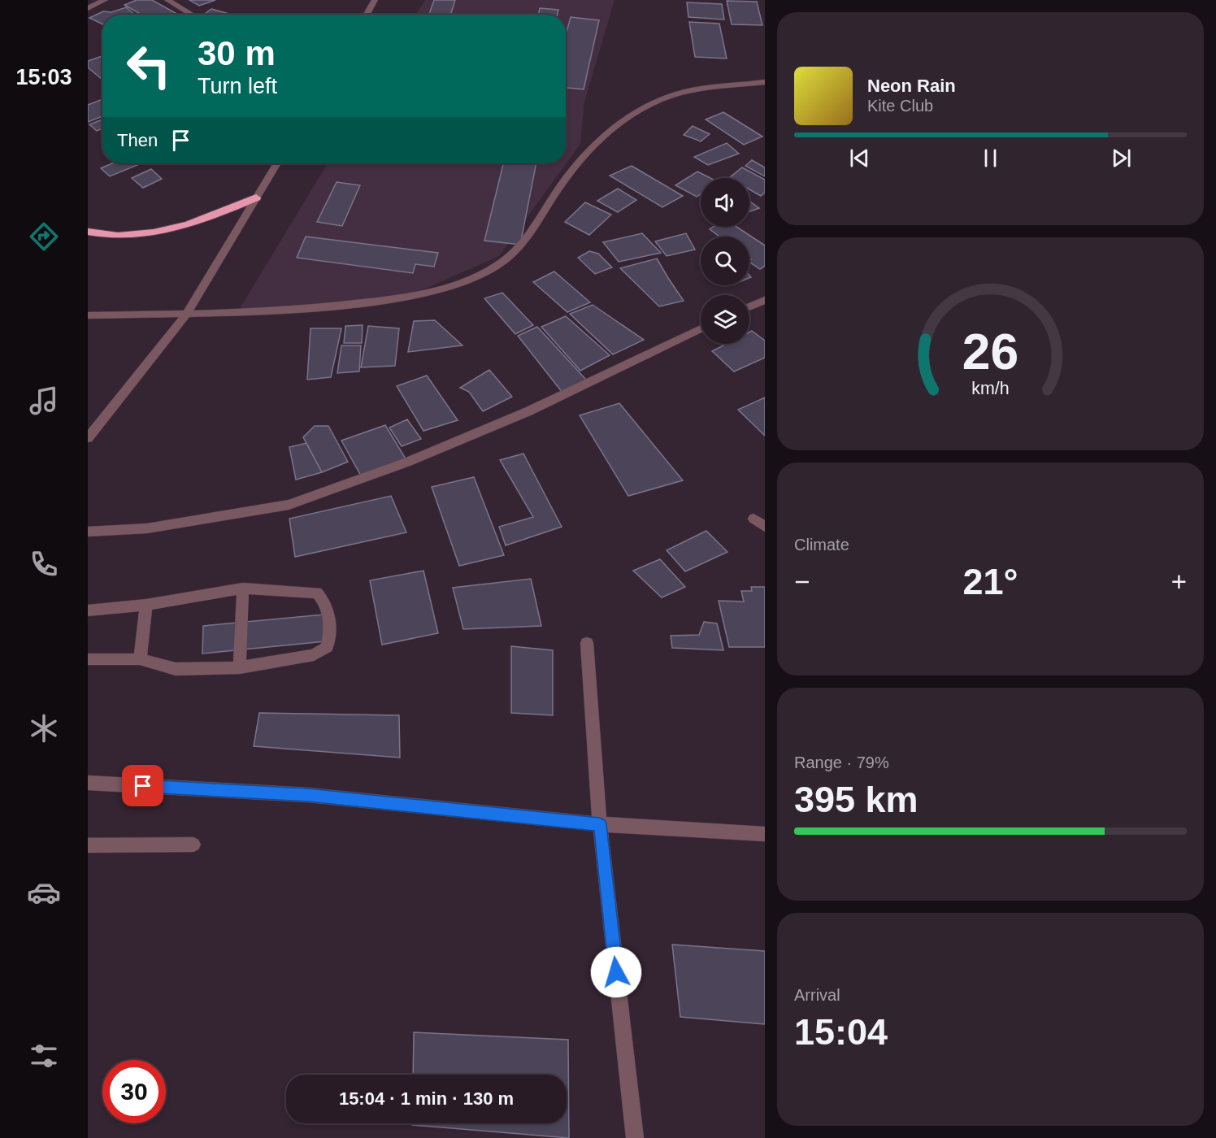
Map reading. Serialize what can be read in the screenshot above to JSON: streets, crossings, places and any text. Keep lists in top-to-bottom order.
{
  "page": {
    "tabs": "15:03",
    "turn": ["30 m", "Turn left"],
    "song": ["Neon Rain", "Kite Club"],
    "then": "Then",
    "tile": [
      "Climate",
      ["Range · 79%", "395 km"],
      ["Arrival", "15:04"]
    ],
    "heat": ["−", "21°", "+"],
    "limit": "30",
    "trip": "15:04 · 1 min · 130 m",
    "gauge": ["26", "km/h"]
  }
}
